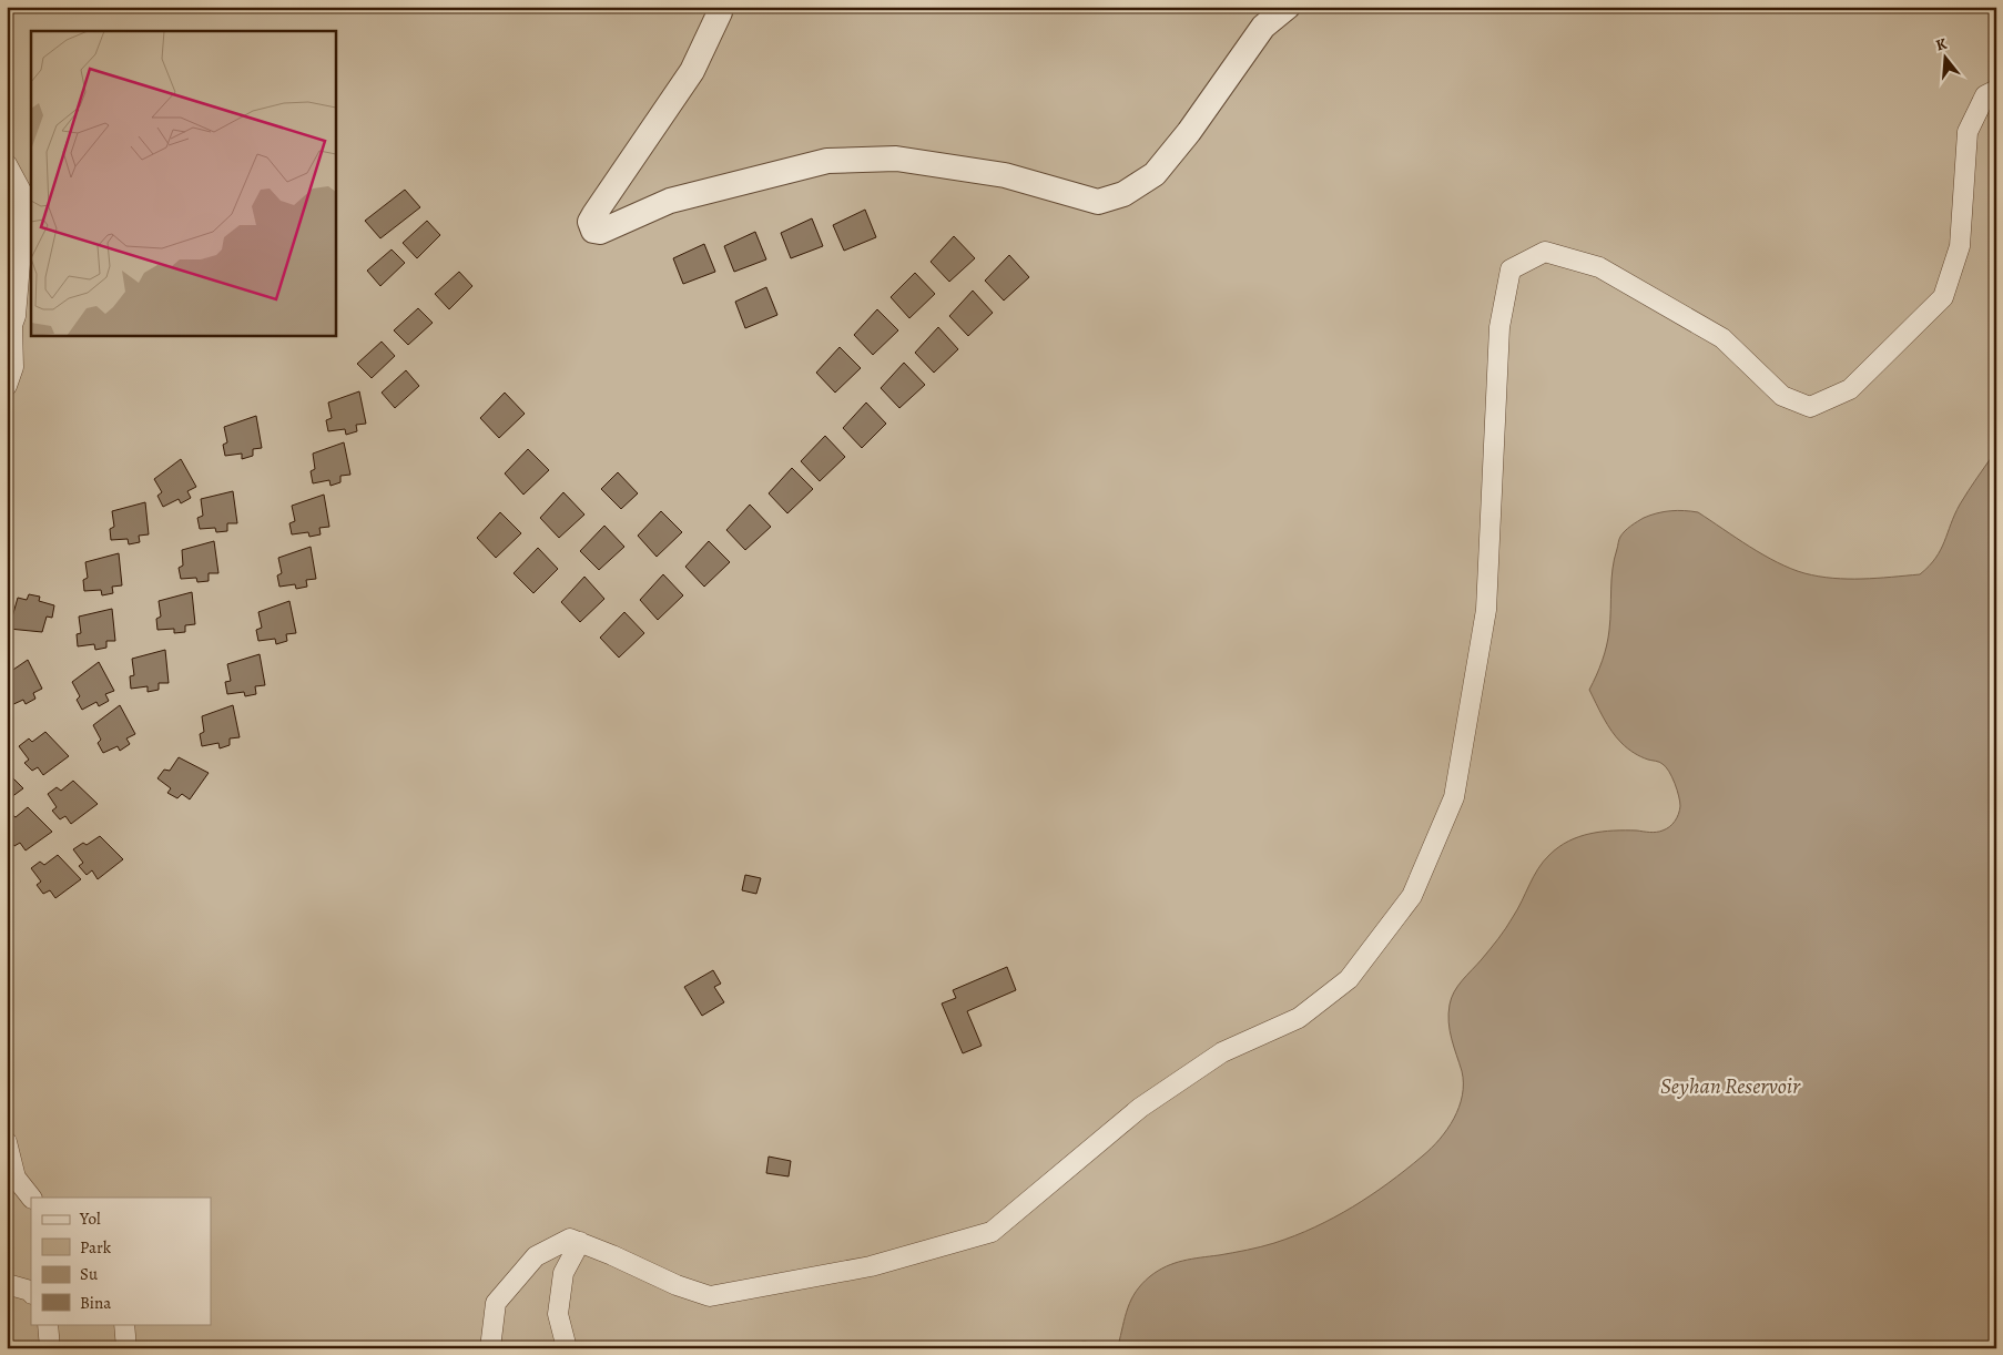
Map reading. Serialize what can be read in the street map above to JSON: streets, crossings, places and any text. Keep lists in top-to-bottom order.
{
  "water": ["Seyhan Reservoir"],
  "legend": [
    "Yol",
    "Park",
    "Su",
    "Bina"
  ],
  "north": "top"
}
